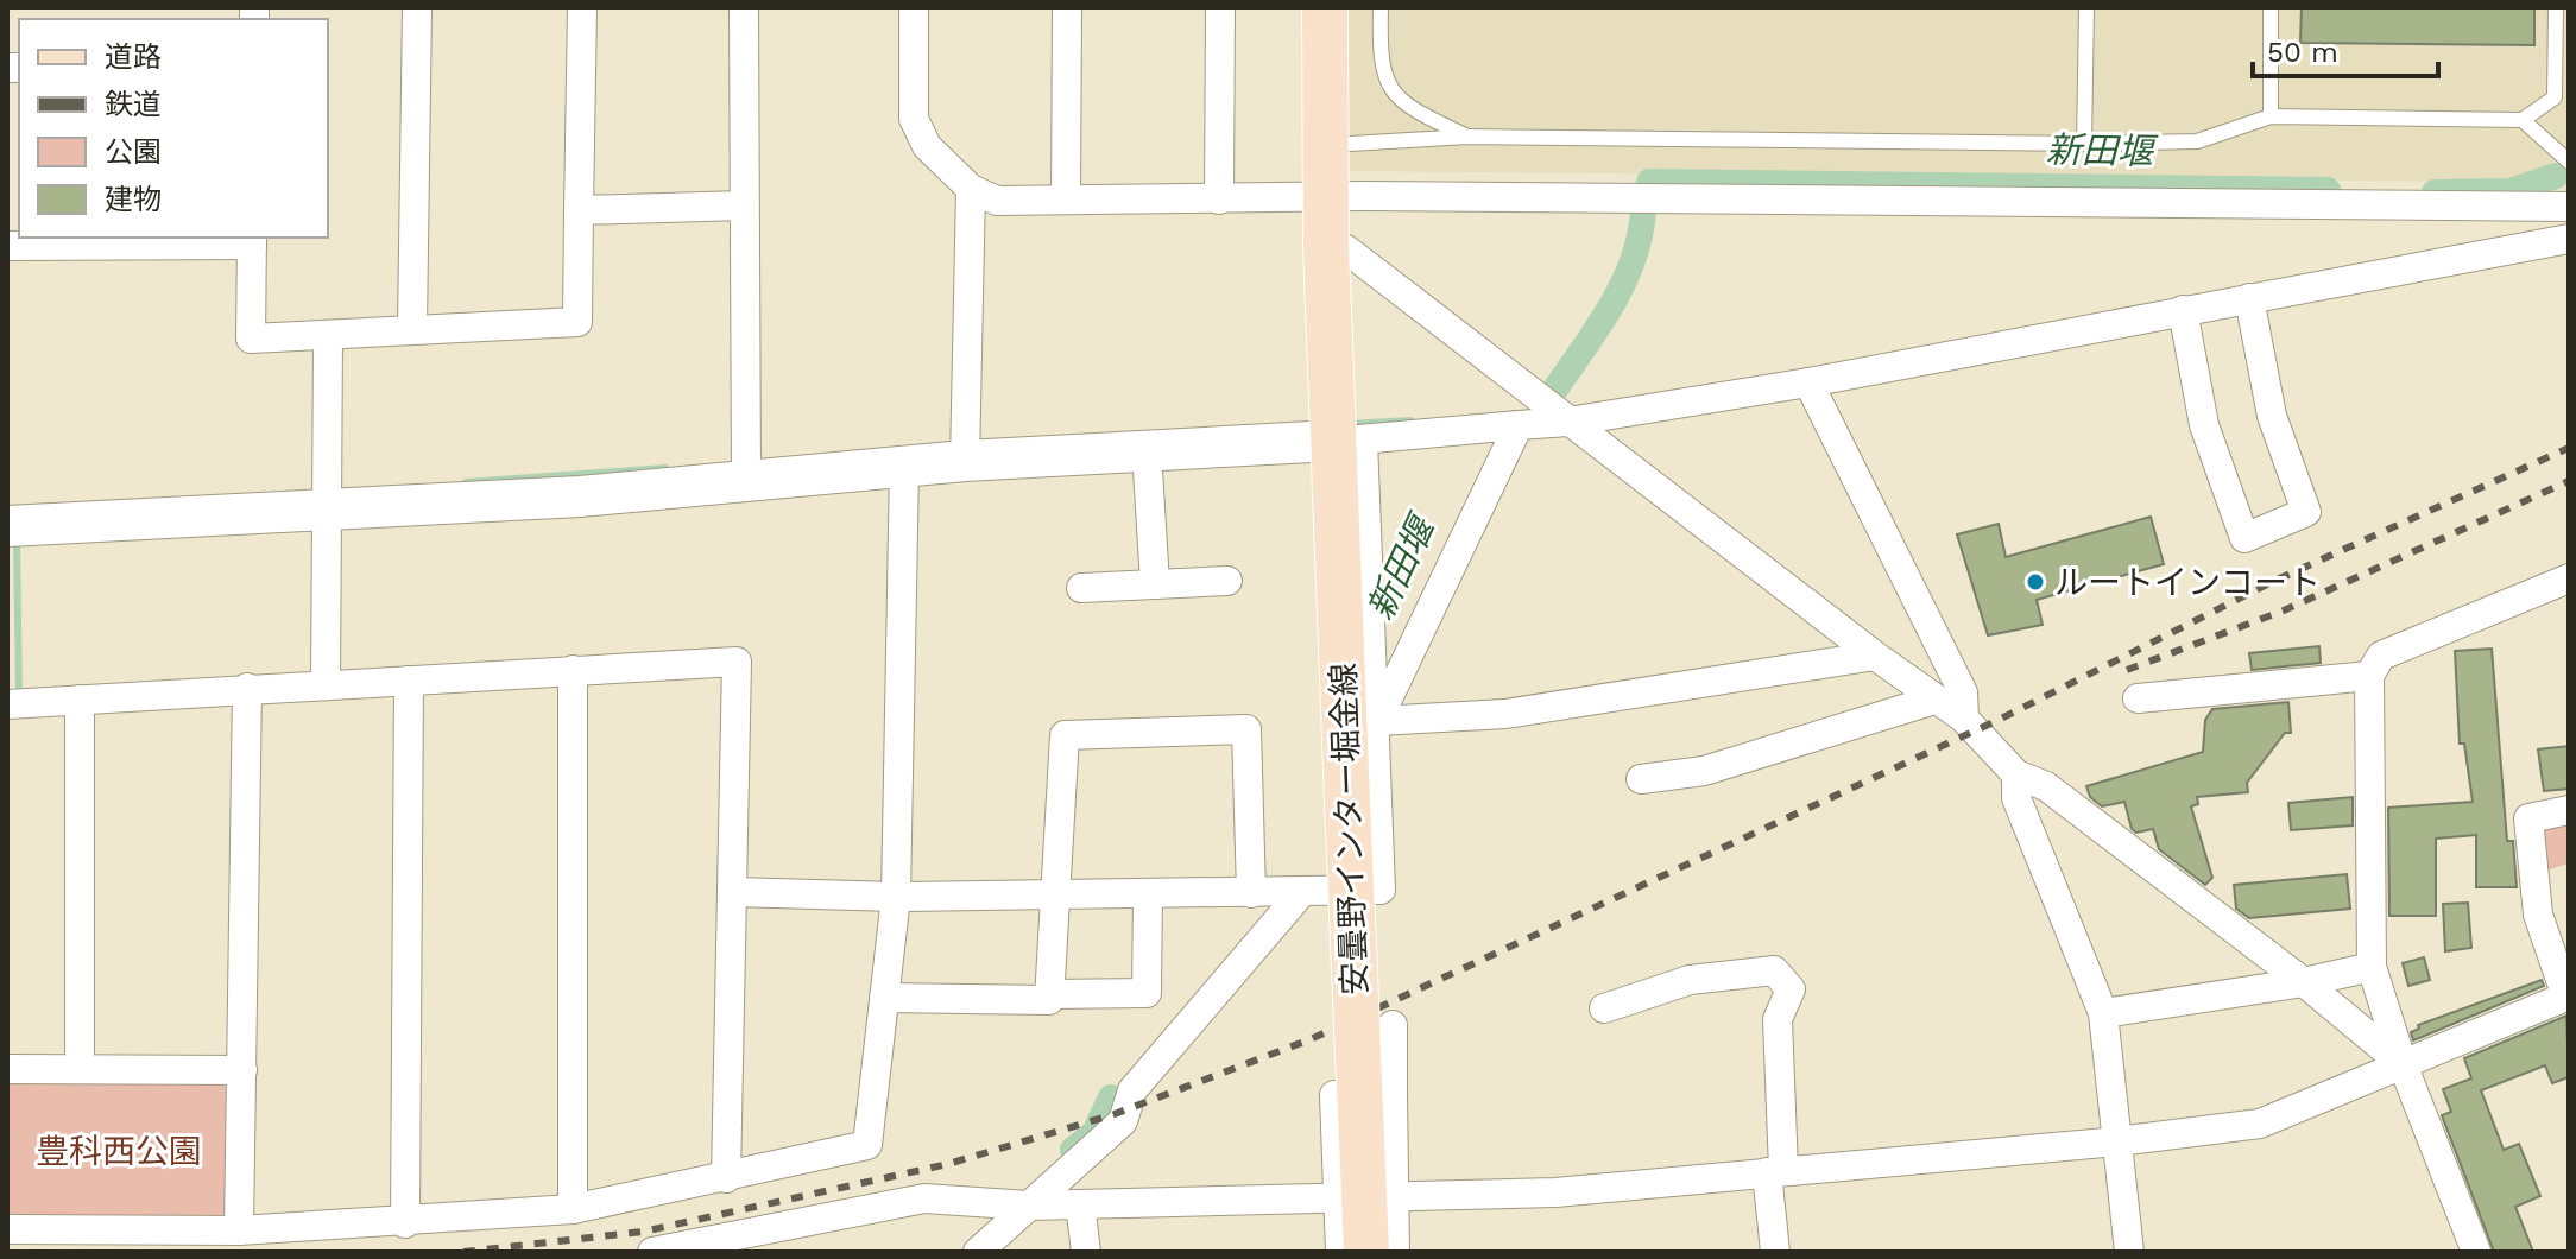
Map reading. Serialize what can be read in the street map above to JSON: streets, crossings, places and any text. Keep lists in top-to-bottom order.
{
  "streets": {
    "main road": ["安曇野インター堀金線"]
  },
  "water": ["新田堰"],
  "parks": ["豊科西公園"],
  "places": ["ルートインコート"],
  "legend": [
    "道路",
    "鉄道",
    "公園",
    "建物"
  ],
  "scale_bar": "50 m"
}
